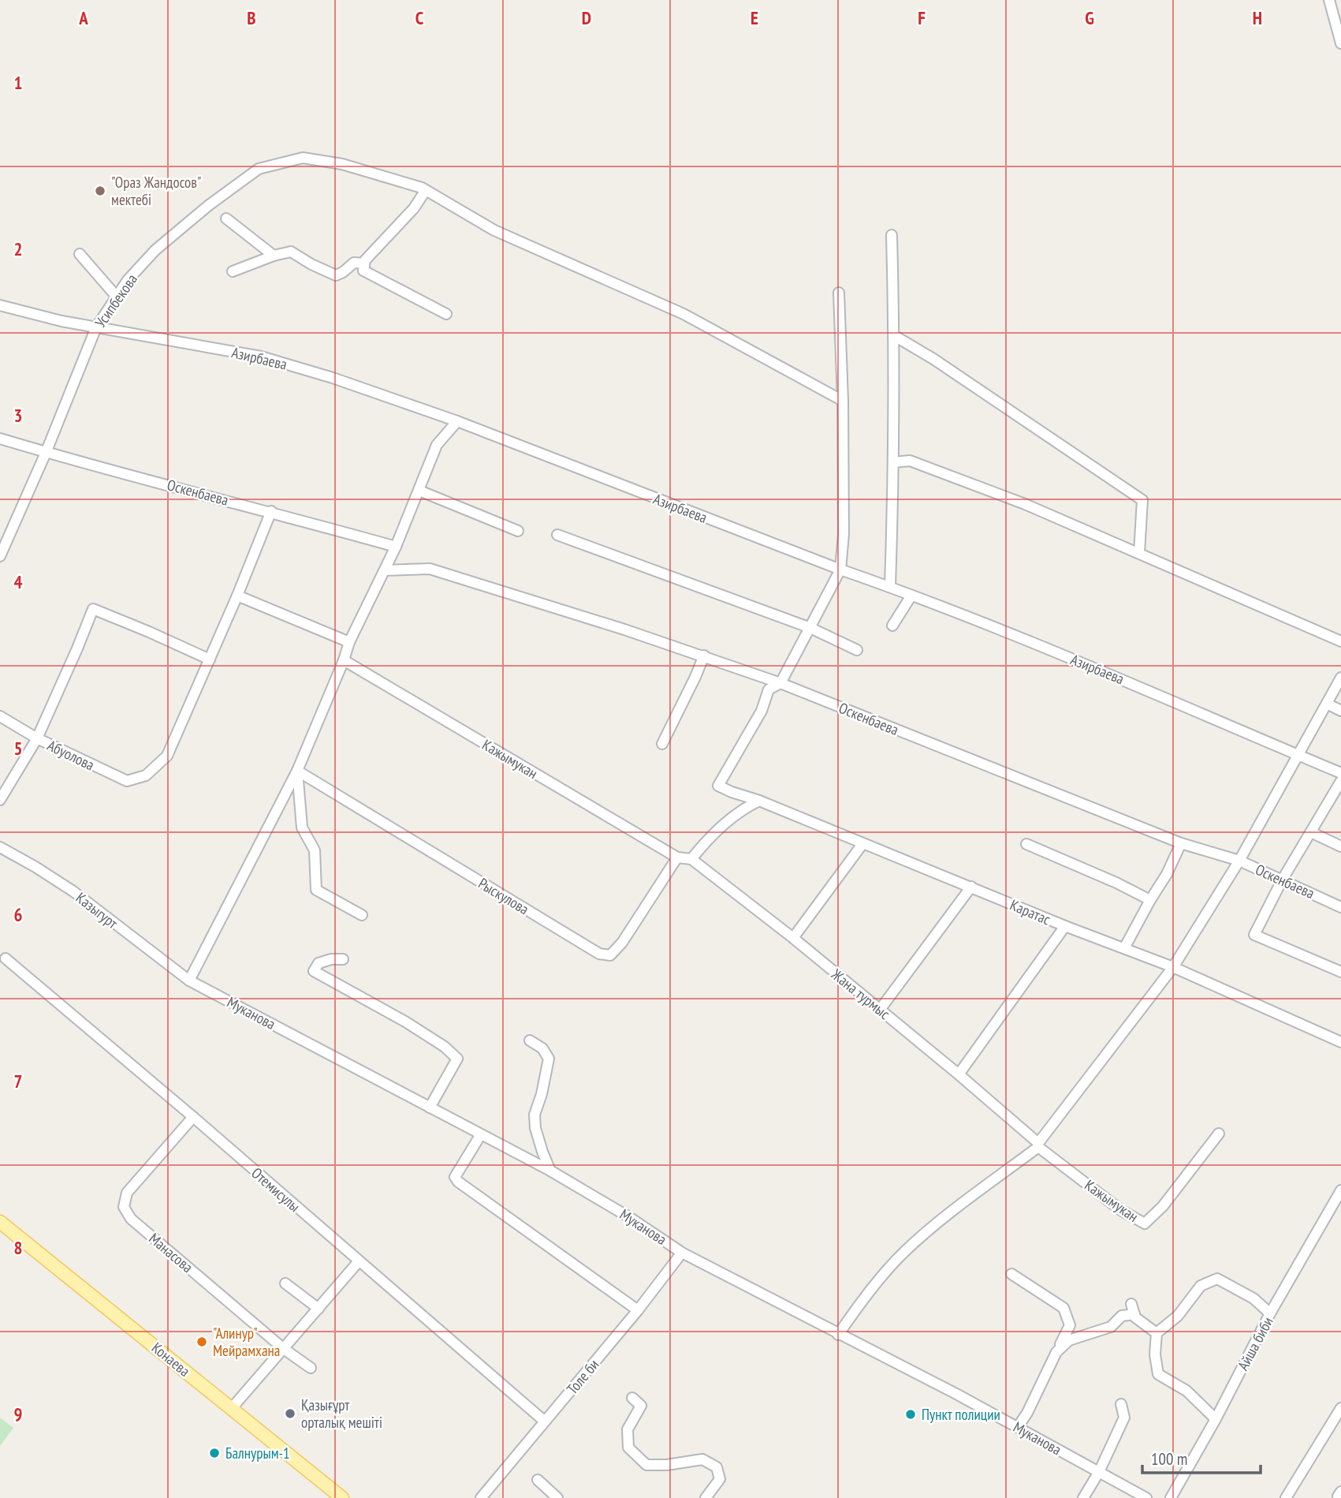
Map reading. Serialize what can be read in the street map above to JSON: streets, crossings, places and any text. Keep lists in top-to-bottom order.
{
  "streets": {
    "main road": ["Конаева"],
    "street": [
      "Усипбекова",
      "Азирбаева",
      "Оскенбаева",
      "Абуолова",
      "Кажымукан",
      "Рыскулова",
      "Казыгурт",
      "Каратас",
      "Жана турмыс",
      "Муканова",
      "Отемисулы",
      "Манасова",
      "Айша биби",
      "Толе би"
    ]
  },
  "crossings": [
    ["Усипбекова", "Азирбаева"],
    ["Усипбекова", "Оскенбаева"],
    ["Оскенбаева", "Каратас"],
    ["Кажымукан", "Рыскулова"],
    ["Кажымукан", "Жана турмыс"],
    ["Рыскулова", "Жана турмыс"],
    ["Казыгурт", "Муканова"],
    ["Муканова", "Толе би"],
    ["Отемисулы", "Манасова"],
    ["Отемисулы", "Толе би"]
  ],
  "places": [
    "\"Ораз Жандосов\" мектебі",
    "\"Алинур\" Мейрамхана",
    "Қазығұрт орталық мешіті",
    "Пункт полиции",
    "Балнурым-1"
  ],
  "scale_bar": "100 m",
  "grid": {
    "columns": [
      "A",
      "B",
      "C",
      "D",
      "E",
      "F",
      "G",
      "H"
    ],
    "rows": [
      "1",
      "2",
      "3",
      "4",
      "5",
      "6",
      "7",
      "8",
      "9"
    ]
  }
}
